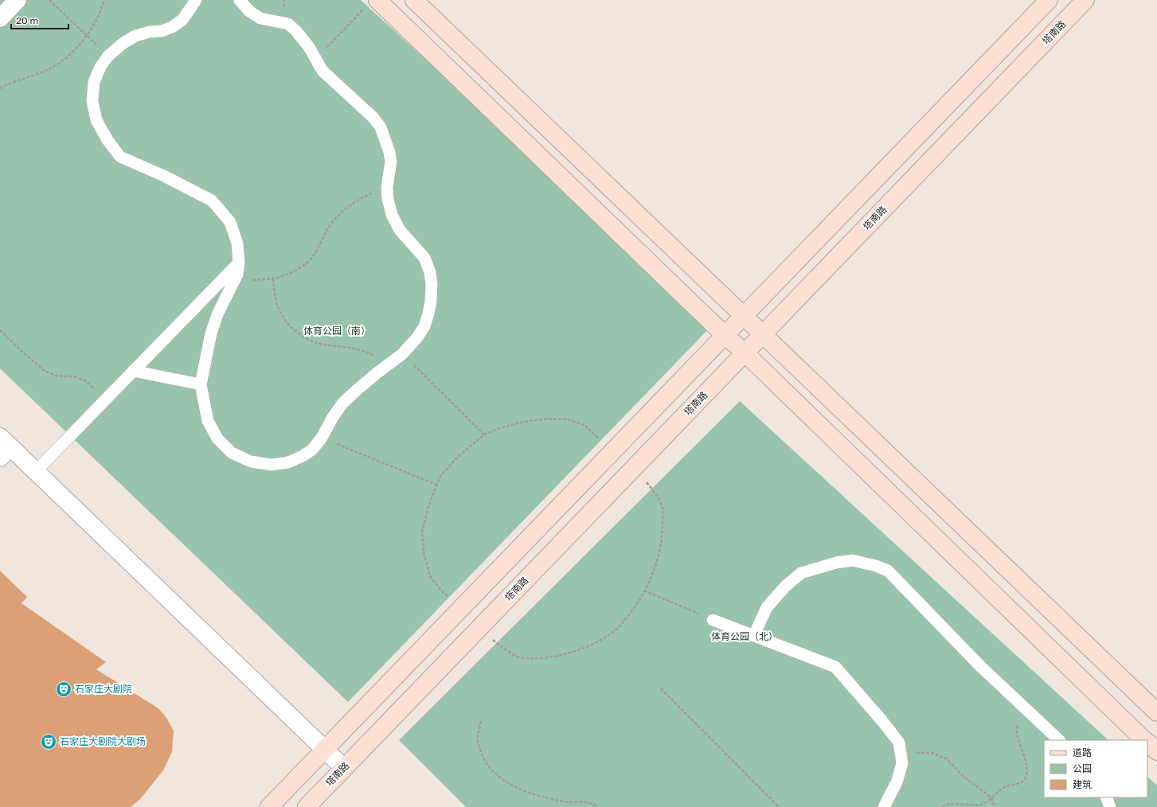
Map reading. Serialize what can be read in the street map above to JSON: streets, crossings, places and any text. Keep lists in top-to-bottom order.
{
  "streets": {
    "main road": ["塔南路"]
  },
  "parks": ["体育公园（南）", "体育公园（北）"],
  "places": {
    "theatre": ["石家庄大剧院", "石家庄大剧院大剧场"]
  },
  "legend": ["道路", "公园", "建筑"],
  "scale_bar": "20 m"
}
